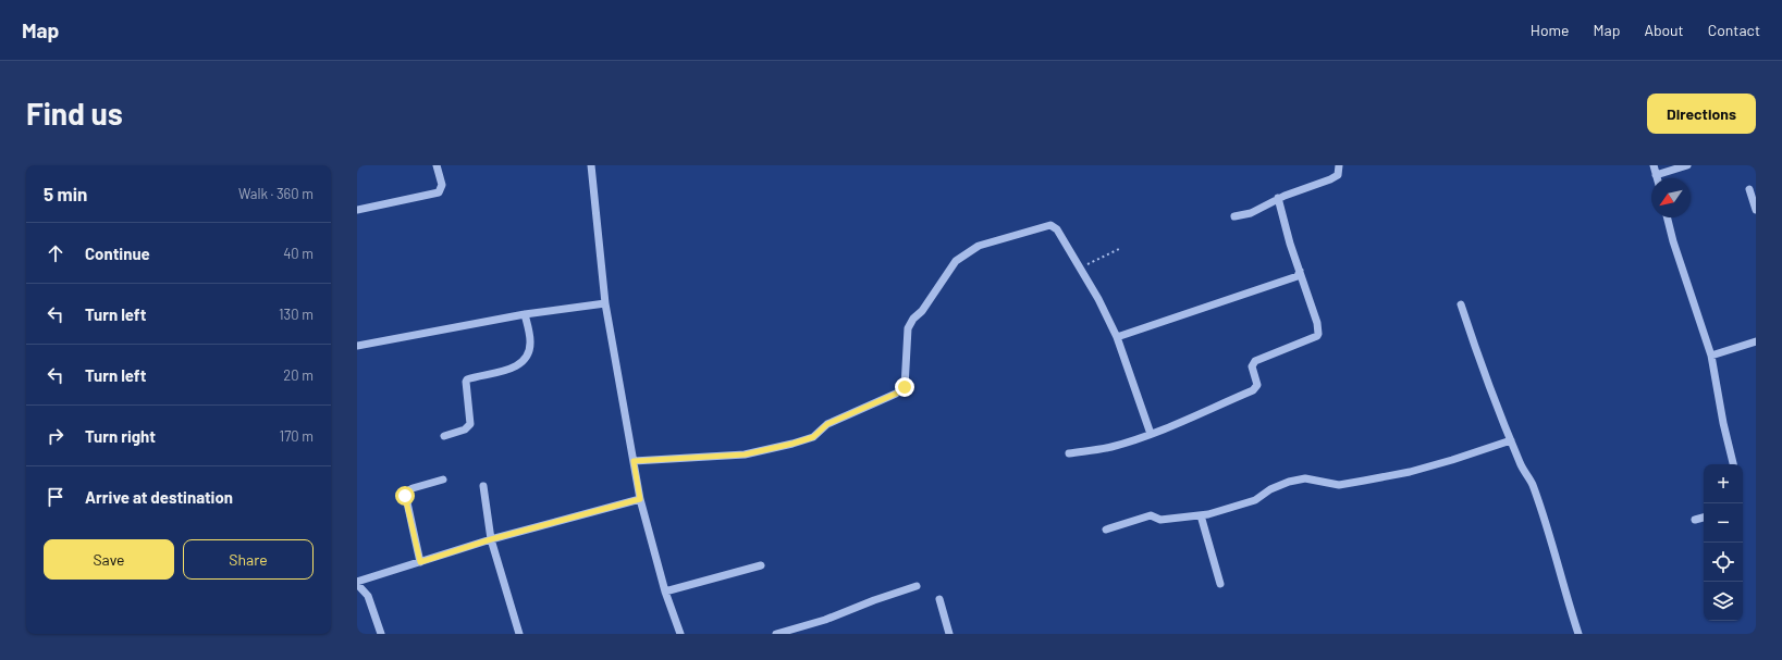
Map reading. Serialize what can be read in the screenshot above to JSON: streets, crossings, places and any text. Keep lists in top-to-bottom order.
{
  "north": "bottom left",
  "page": {
    "header": "Map",
    "nav": [
      "Home",
      "Map",
      "About",
      "Contact"
    ],
    "buttons": [
      "Directions",
      ["Save", "Share"]
    ],
    "title": "Find us",
    "heading": ["5 min", "Walk · 360 m"],
    "list": [
      ["Continue", "40 m"],
      ["Turn left", "130 m"],
      ["Turn left", "20 m"],
      ["Turn right", "170 m"],
      "Arrive at destination"
    ],
    "map_buttons": ["+", "−"]
  }
}
